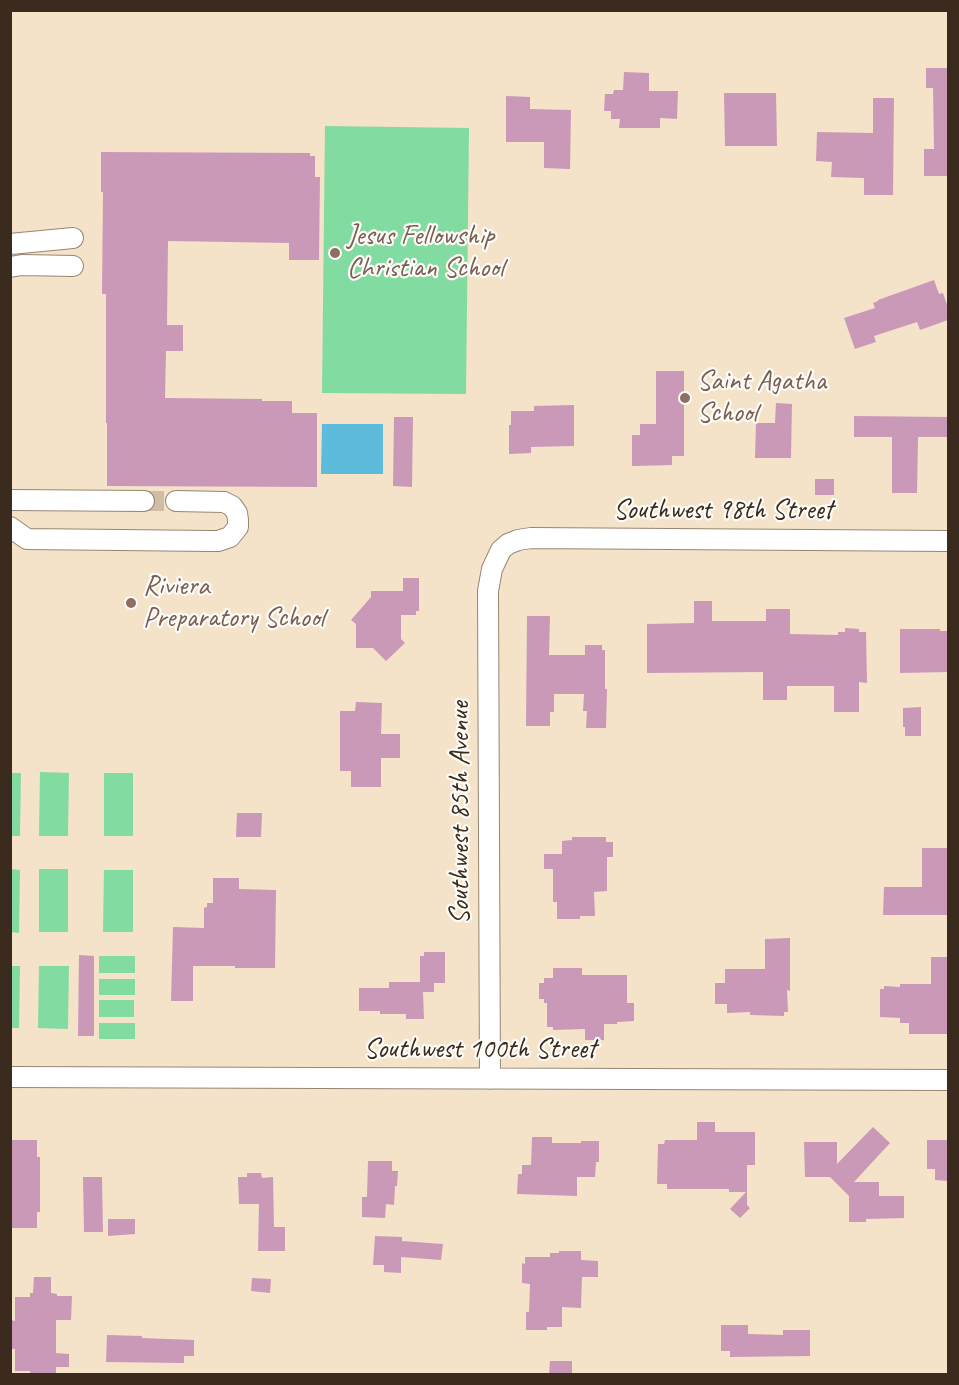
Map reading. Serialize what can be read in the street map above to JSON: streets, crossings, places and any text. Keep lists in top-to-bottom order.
{
  "streets": {
    "street": ["Southwest 98th Street", "Southwest 85th Avenue", "Southwest 100th Street"]
  },
  "crossings": [
    ["Southwest 98th Street", "Southwest 85th Avenue"],
    ["Southwest 85th Avenue", "Southwest 100th Street"]
  ],
  "places": ["Jesus Fellowship Christian School", "Saint Agatha School", "Riviera Preparatory School"]
}
